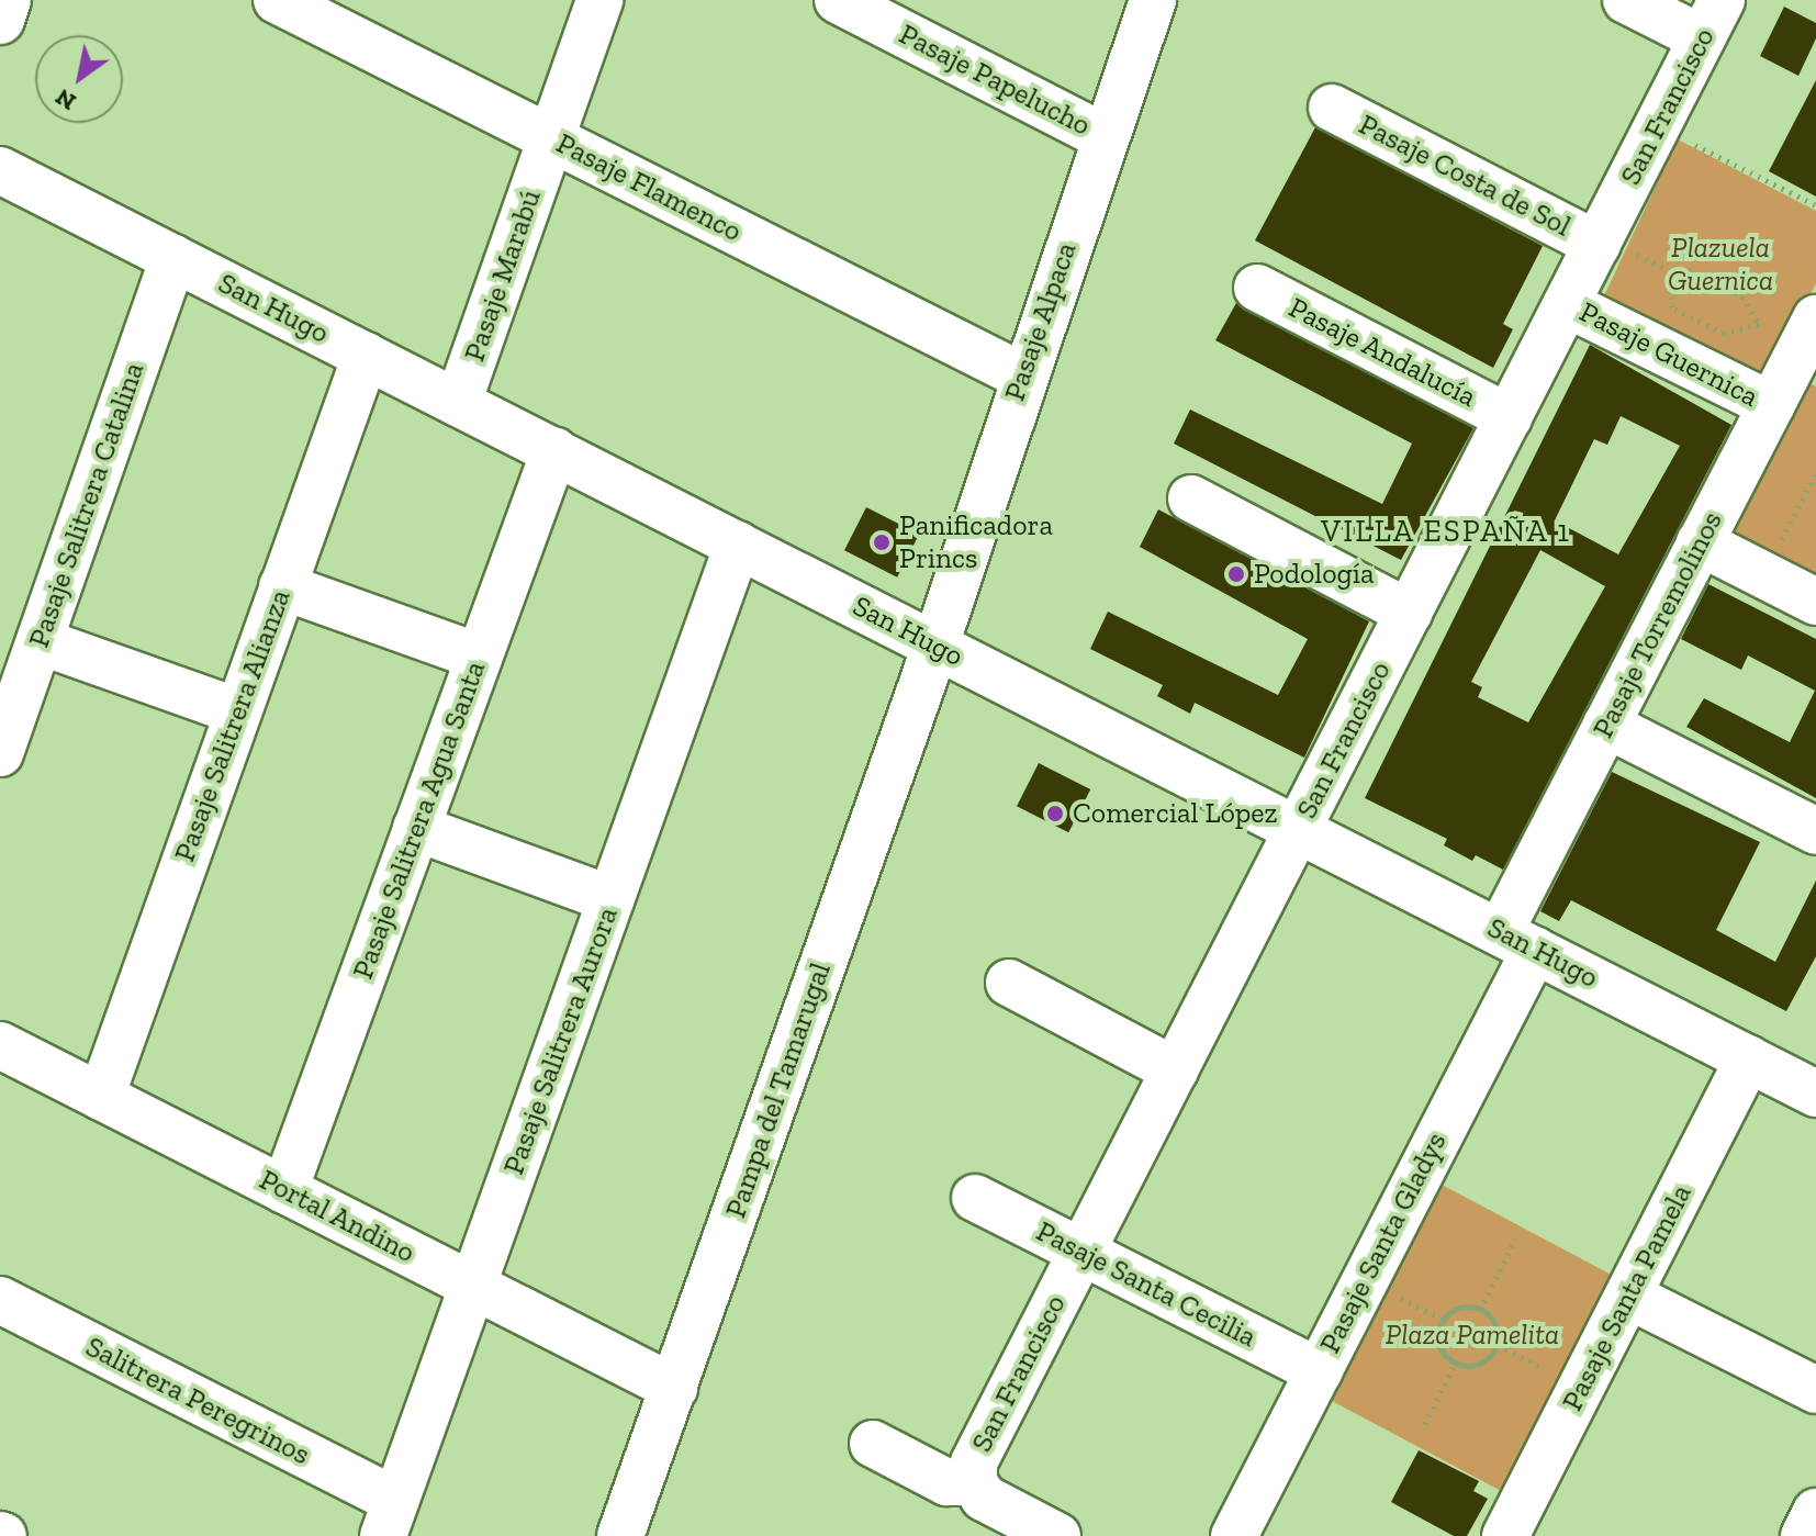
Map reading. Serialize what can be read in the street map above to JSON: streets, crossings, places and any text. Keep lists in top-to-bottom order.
{
  "streets": {
    "street": [
      "Pasaje Papelucho",
      "San Francisco",
      "Pasaje Costa de Sol",
      "Pasaje Flamenco",
      "Pasaje Marabú",
      "San Hugo",
      "Pasaje Alpaca",
      "Pasaje Andalucía",
      "Pasaje Guernica",
      "Pasaje Salitrera Catalina",
      "Pasaje Torremolinos",
      "Pasaje Salitrera Alianza",
      "Pasaje Salitrera Agua Santa",
      "Pasaje Salitrera Aurora",
      "Pampa del Tamarugal",
      "Portal Andino",
      "Pasaje Santa Gladys",
      "Pasaje Santa Cecilia",
      "Pasaje Santa Pamela",
      "Salitrera Peregrinos"
    ]
  },
  "crossings": [
    ["Pasaje Papelucho", "Pasaje Alpaca"],
    ["San Francisco", "Pasaje Costa de Sol"],
    ["San Francisco", "San Hugo"],
    ["San Francisco", "Pasaje Andalucía"],
    ["San Francisco", "Pasaje Guernica"],
    ["San Francisco", "Pasaje Santa Cecilia"],
    ["Pasaje Flamenco", "Pasaje Marabú"],
    ["Pasaje Flamenco", "Pasaje Alpaca"],
    ["Pasaje Marabú", "San Hugo"],
    ["San Hugo", "Pasaje Alpaca"],
    ["San Hugo", "Pasaje Salitrera Catalina"],
    ["San Hugo", "Pasaje Torremolinos"],
    ["San Hugo", "Pasaje Salitrera Alianza"],
    ["San Hugo", "Pasaje Salitrera Agua Santa"],
    ["San Hugo", "Pasaje Salitrera Aurora"],
    ["San Hugo", "Pampa del Tamarugal"],
    ["San Hugo", "Pasaje Santa Gladys"],
    ["San Hugo", "Pasaje Santa Pamela"],
    ["Pasaje Alpaca", "Pampa del Tamarugal"],
    ["Pasaje Guernica", "Pasaje Torremolinos"],
    ["Pasaje Torremolinos", "Pasaje Santa Gladys"],
    ["Pasaje Salitrera Alianza", "Portal Andino"],
    ["Pasaje Salitrera Agua Santa", "Portal Andino"],
    ["Pasaje Salitrera Aurora", "Portal Andino"],
    ["Pasaje Salitrera Aurora", "Salitrera Peregrinos"],
    ["Pampa del Tamarugal", "Portal Andino"],
    ["Pasaje Santa Gladys", "Pasaje Santa Cecilia"]
  ],
  "districts": ["VILLA ESPAÑA 1"],
  "parks": ["Plazuela Guernica", "Plaza Pamelita"],
  "places": ["Panificadora Princs", "Podología", "Comercial López"],
  "north": "bottom left"
}
